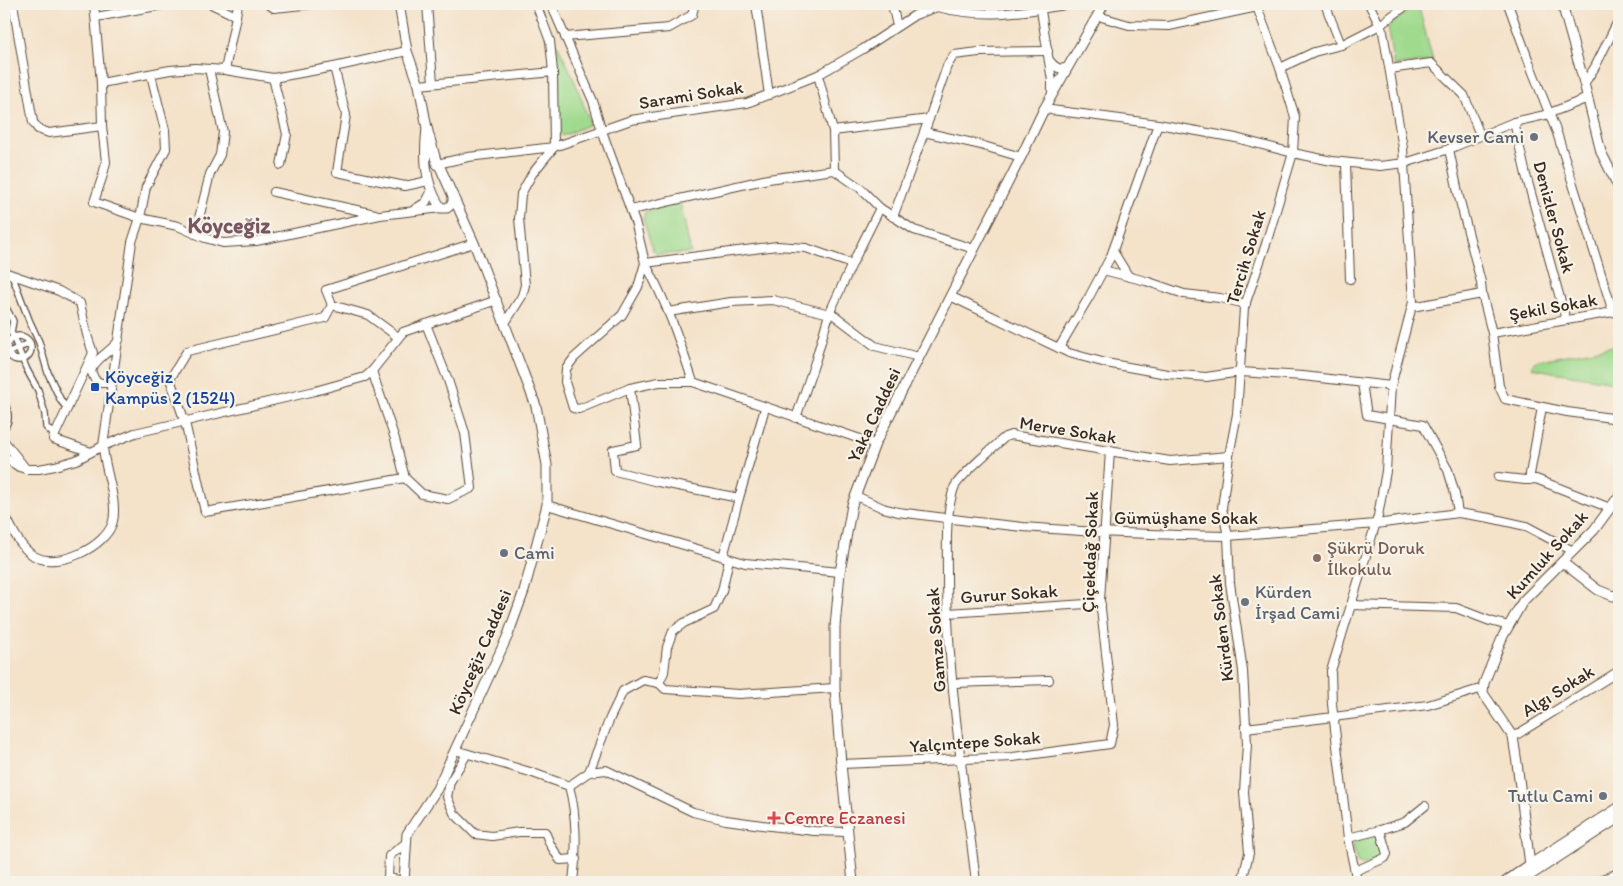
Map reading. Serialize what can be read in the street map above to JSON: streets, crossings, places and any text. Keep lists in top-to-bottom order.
{
  "streets": {
    "street": [
      "Sarami Sokak",
      "Denizler Sokak",
      "Tercih Sokak",
      "Şekil Sokak",
      "Yaka Caddesi",
      "Merve Sokak",
      "Gümüşhane Sokak",
      "Çiçekdağ Sokak",
      "Kumluk Sokak",
      "Gurur Sokak",
      "Kürden Sokak",
      "Gamze Sokak",
      "Köyceğiz Caddesi",
      "Algı Sokak",
      "Yalçıntepe Sokak"
    ]
  },
  "crossings": [
    ["Sarami Sokak", "Köyceğiz Caddesi"],
    ["Denizler Sokak", "Şekil Sokak"],
    ["Tercih Sokak", "Kürden Sokak"],
    ["Yaka Caddesi", "Gümüşhane Sokak"],
    ["Yaka Caddesi", "Yalçıntepe Sokak"],
    ["Merve Sokak", "Gümüşhane Sokak"],
    ["Merve Sokak", "Çiçekdağ Sokak"],
    ["Merve Sokak", "Kürden Sokak"],
    ["Merve Sokak", "Gamze Sokak"],
    ["Gümüşhane Sokak", "Çiçekdağ Sokak"],
    ["Gümüşhane Sokak", "Kumluk Sokak"],
    ["Gümüşhane Sokak", "Kürden Sokak"],
    ["Gümüşhane Sokak", "Gamze Sokak"],
    ["Çiçekdağ Sokak", "Gurur Sokak"],
    ["Çiçekdağ Sokak", "Yalçıntepe Sokak"],
    ["Gurur Sokak", "Gamze Sokak"],
    ["Gamze Sokak", "Yalçıntepe Sokak"]
  ],
  "districts": ["Köyceğiz"],
  "places": {
    "other": [
      "Kevser Cami",
      "Cami",
      "Şükrü Doruk İlkokulu",
      "Kürden İrşad Cami",
      "Tutlu Cami"
    ],
    "transit": ["Köyceğiz Kampüs 2 (1524)"],
    "health": ["Cemre Eczanesi"]
  }
}
